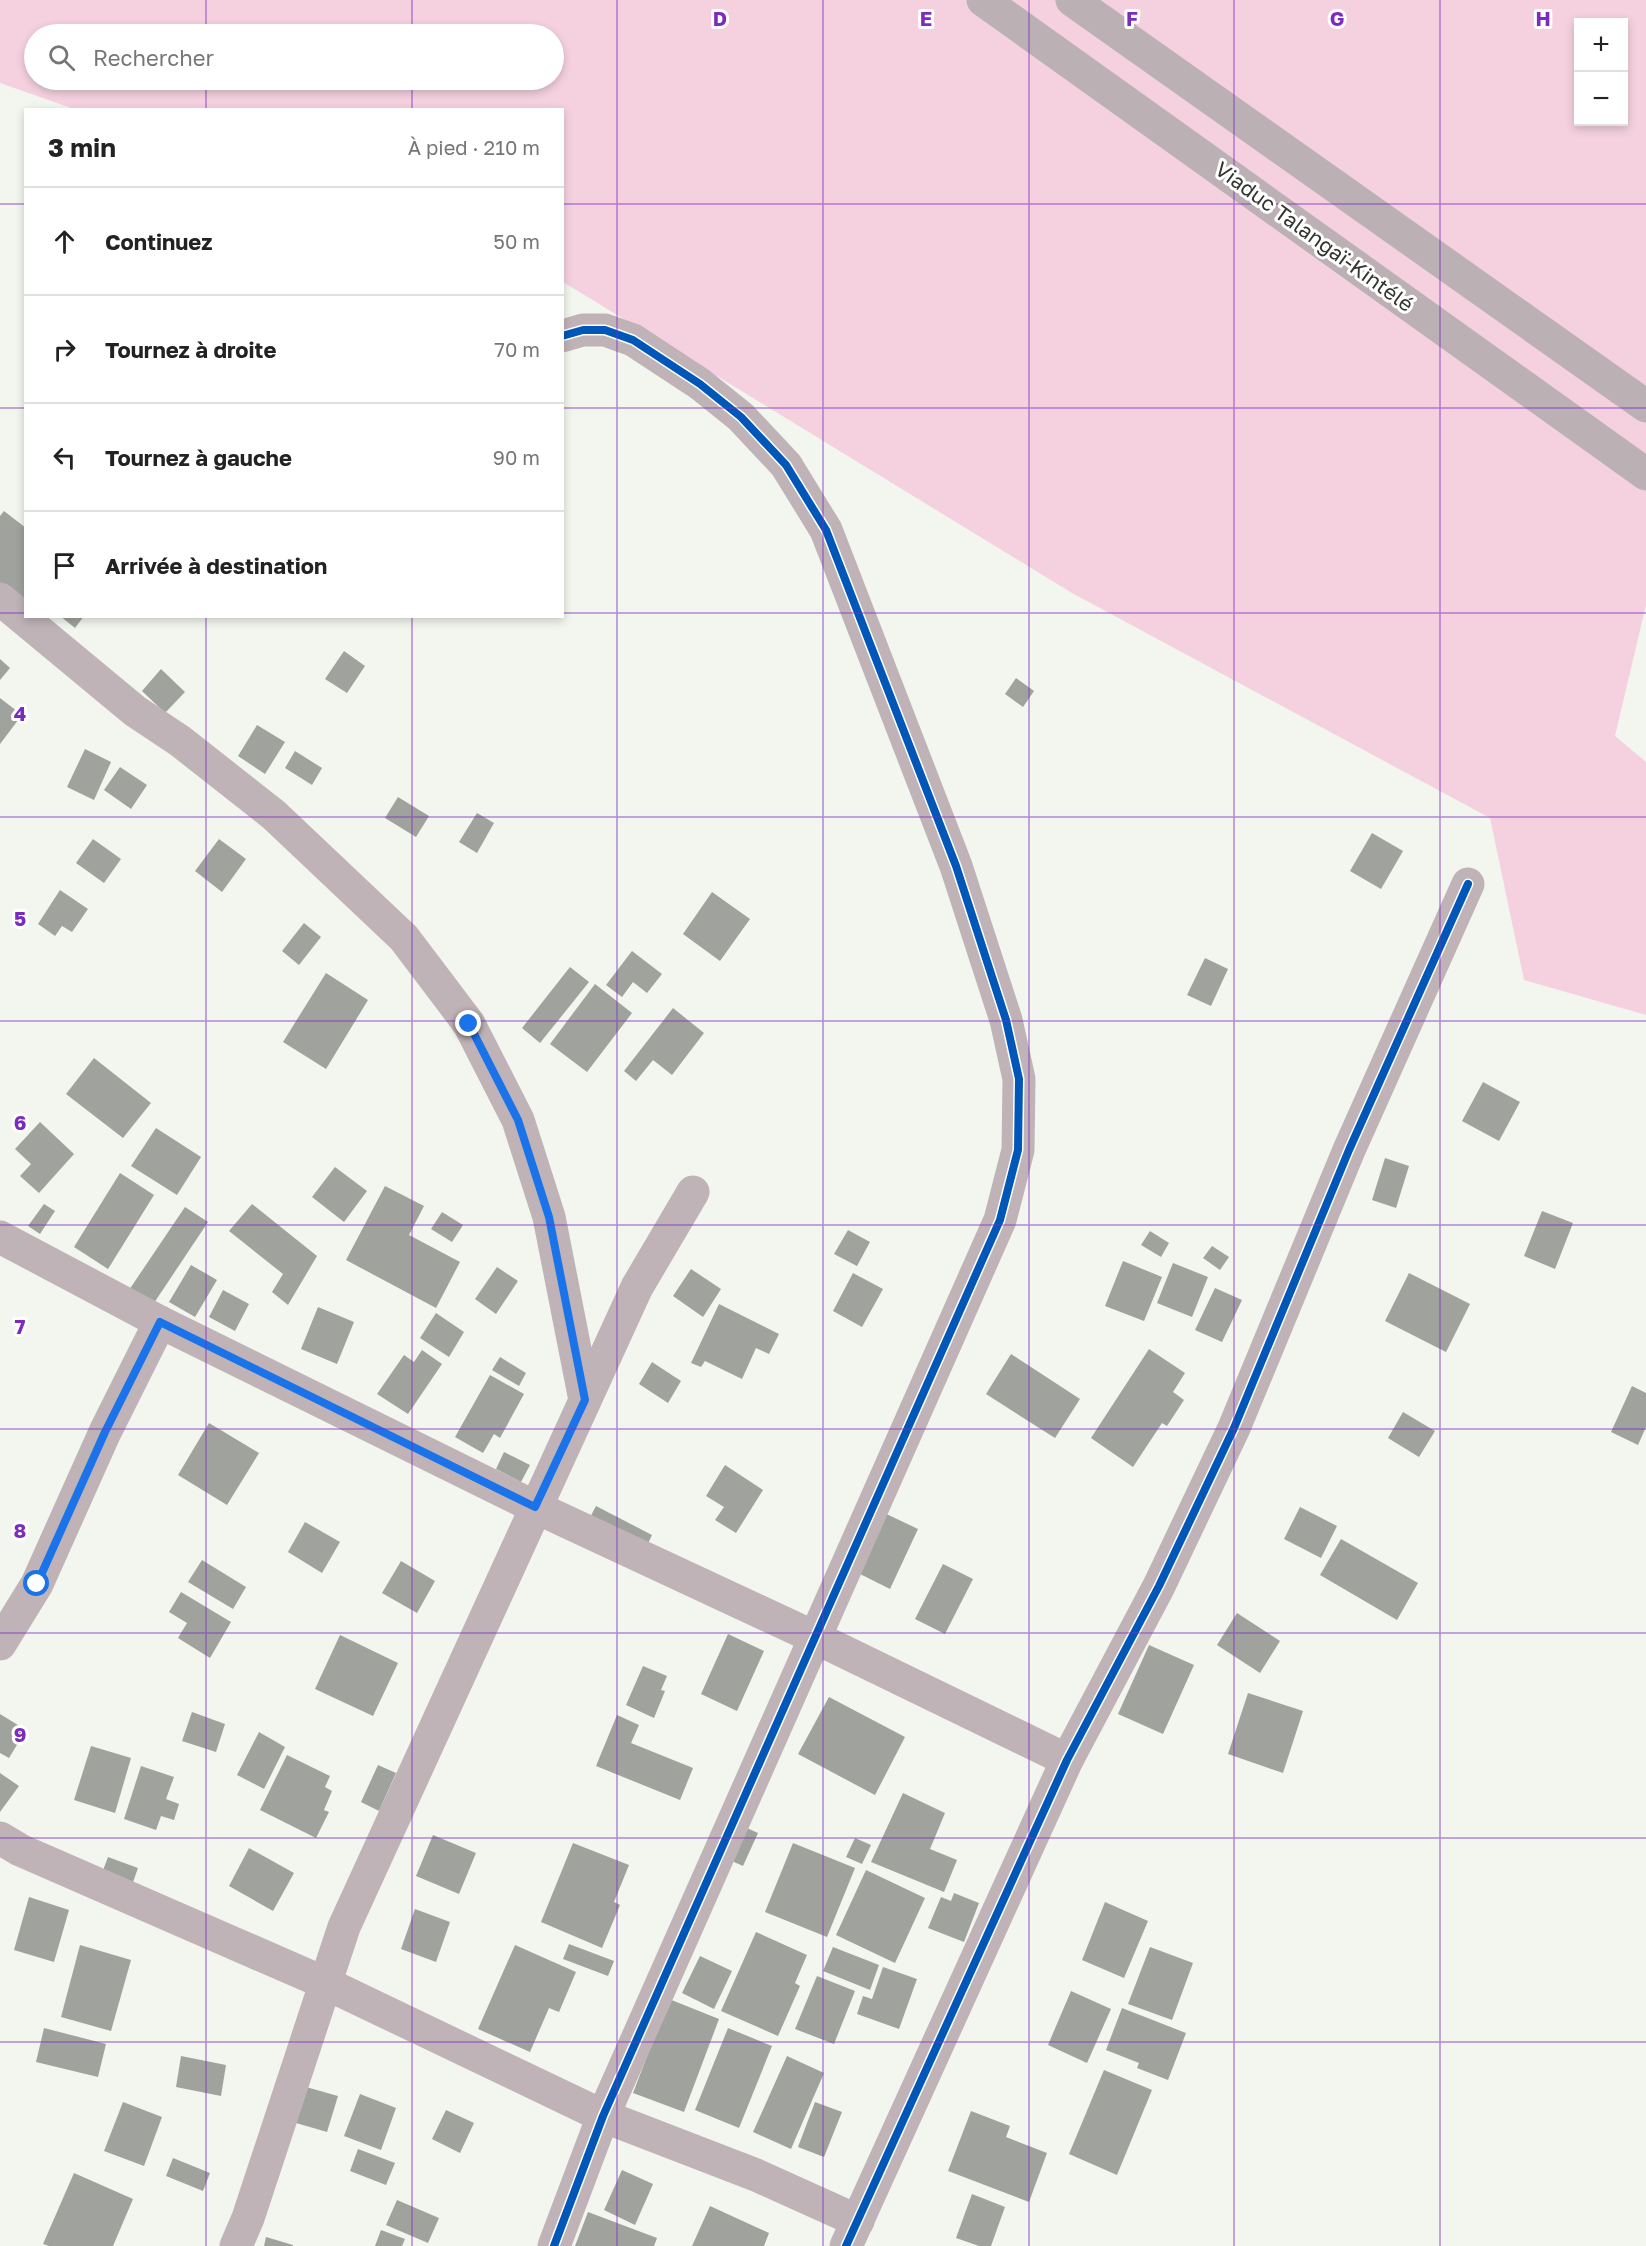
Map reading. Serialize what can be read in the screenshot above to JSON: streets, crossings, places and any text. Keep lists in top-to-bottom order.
{
  "streets": {
    "highway": ["Viaduc Talangaï-Kintélé"]
  },
  "page": {
    "map_buttons": ["+", "−"],
    "search": "Rechercher",
    "heading": ["3 min", "À pied · 210 m"],
    "list": [
      ["Continuez", "50 m"],
      ["Tournez à droite", "70 m"],
      ["Tournez à gauche", "90 m"],
      "Arrivée à destination"
    ]
  },
  "grid": {
    "columns": [
      "D",
      "E",
      "F",
      "G",
      "H"
    ],
    "rows": [
      "4",
      "5",
      "6",
      "7",
      "8",
      "9"
    ]
  }
}
